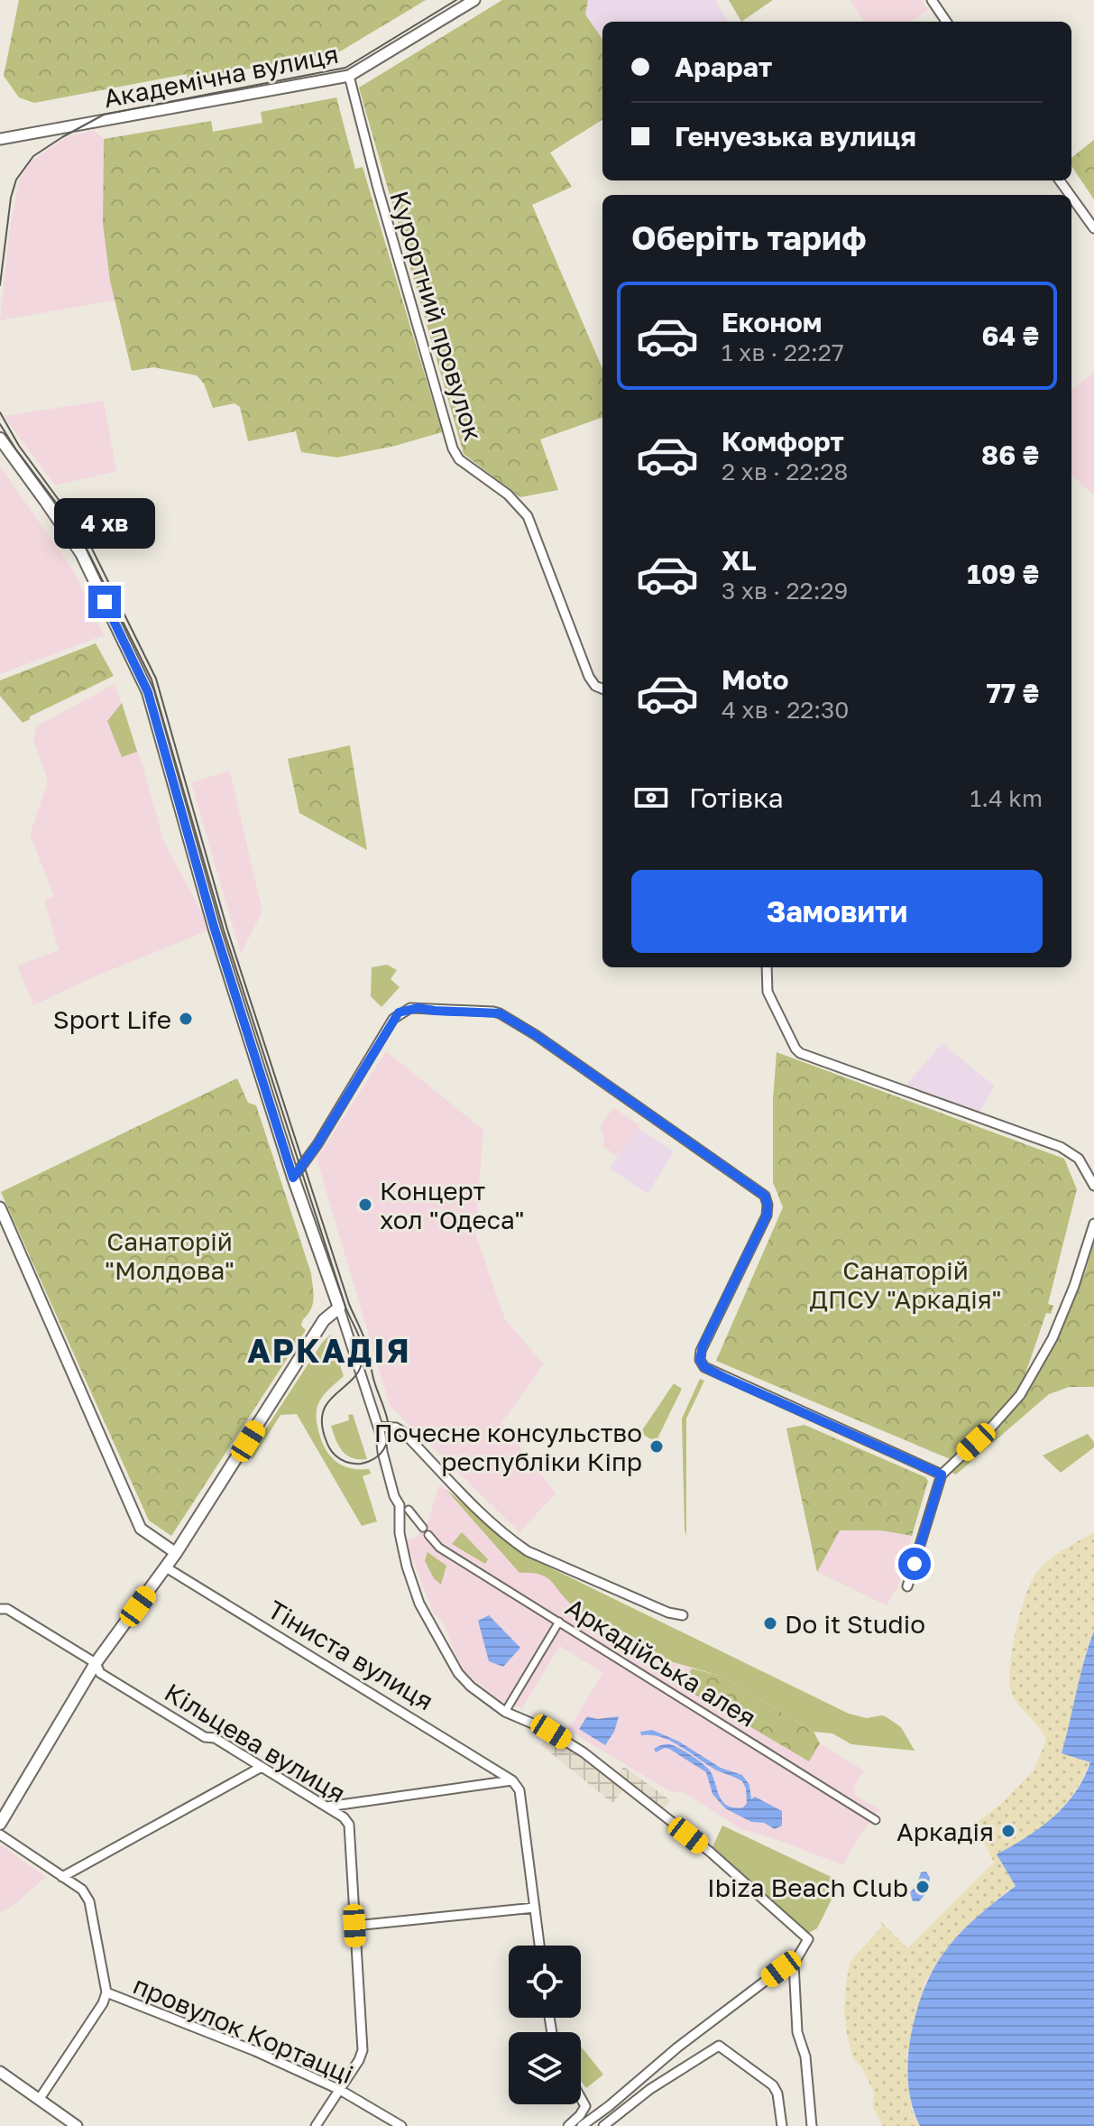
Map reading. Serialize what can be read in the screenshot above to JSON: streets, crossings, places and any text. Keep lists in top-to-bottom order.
{
  "streets": {
    "street": [
      "Академічна вулиця",
      "Курортний провулок",
      "Тіниста вулиця",
      "Аркадійська алея",
      "Кільцева вулиця",
      "провулок Кортацці"
    ]
  },
  "crossings": [
    ["Академічна вулиця", "Курортний провулок"],
    ["Кільцева вулиця", "провулок Кортацці"]
  ],
  "districts": ["АРКАДІЯ"],
  "parks": ["Санаторій \"Молдова\"", "Санаторій ДПСУ \"Аркадія\""],
  "places": [
    "Sport Life",
    "Концерт хол \"Одеса\"",
    "Почесне консульство республіки Кіпр",
    "Do it Studio",
    "Аркадія",
    "Ibiza Beach Club"
  ],
  "page": {
    "banner": ["Арарат", "Генуезька вулиця"],
    "heading": "Оберіть тариф",
    "list": [
      {
        "name": "Економ",
        "note": "1 хв · 22:27",
        "value": "64 ₴"
      },
      {
        "name": "Комфорт",
        "note": "2 хв · 22:28",
        "value": "86 ₴"
      },
      {
        "name": "XL",
        "note": "3 хв · 22:29",
        "value": "109 ₴"
      },
      {
        "name": "Moto",
        "note": "4 хв · 22:30",
        "value": "77 ₴"
      }
    ],
    "bubble": "4 хв",
    "pay": ["Готівка", "1.4 km"],
    "buttons": "Замовити"
  }
}
